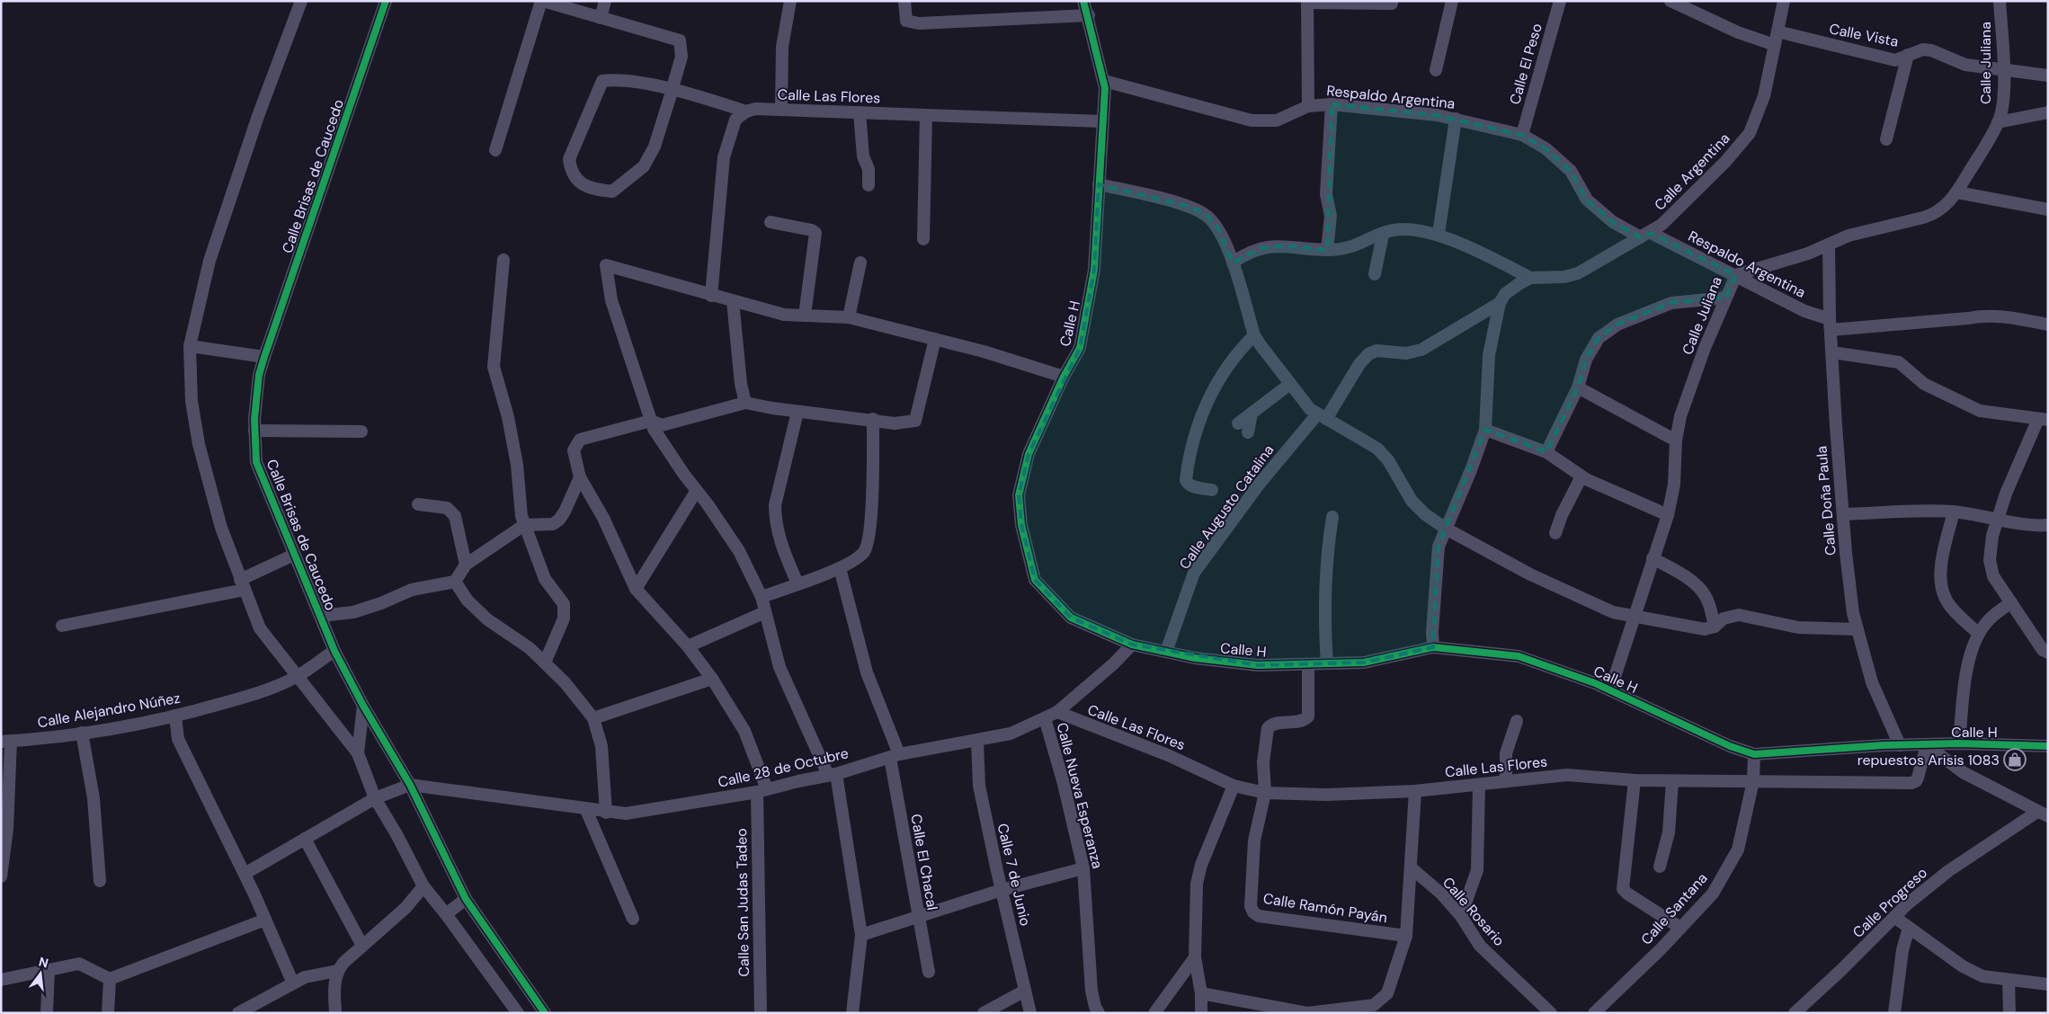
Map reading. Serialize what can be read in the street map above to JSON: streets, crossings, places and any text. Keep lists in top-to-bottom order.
{
  "streets": {
    "street": [
      "Calle Vista",
      "Calle Juliana",
      "Calle El Peso",
      "Calle Las Flores",
      "Respaldo Argentina",
      "Calle Argentina",
      "Calle Brisas de Caucedo",
      "Calle H",
      "Calle Doña Paula",
      "Calle Augusto Catalina",
      "Calle Alejandro Núñez",
      "Calle 28 de Octubre",
      "Calle Nueva Esperanza",
      "Calle El Chacal",
      "Calle 7 de Junio",
      "Calle San Judas Tadeo",
      "Calle Progreso",
      "Calle Ramón Payán",
      "Calle Santana",
      "Calle Rosario"
    ]
  },
  "crossings": [
    ["Calle Vista", "Calle Juliana"],
    ["Calle Vista", "Calle Argentina"],
    ["Calle Juliana", "Respaldo Argentina"],
    ["Calle Juliana", "Calle H"],
    ["Calle Juliana", "Calle Doña Paula"],
    ["Calle El Peso", "Respaldo Argentina"],
    ["Calle Las Flores", "Calle H"],
    ["Calle Las Flores", "Calle 28 de Octubre"],
    ["Calle Las Flores", "Calle Ramón Payán"],
    ["Calle Las Flores", "Calle Santana"],
    ["Respaldo Argentina", "Calle Argentina"],
    ["Respaldo Argentina", "Calle H"],
    ["Respaldo Argentina", "Calle Doña Paula"],
    ["Calle Brisas de Caucedo", "Calle Alejandro Núñez"],
    ["Calle Brisas de Caucedo", "Calle 28 de Octubre"],
    ["Calle H", "Calle Doña Paula"],
    ["Calle H", "Calle Augusto Catalina"],
    ["Calle H", "Calle 28 de Octubre"],
    ["Calle H", "Calle Ramón Payán"],
    ["Calle H", "Calle Santana"],
    ["Calle 28 de Octubre", "Calle Nueva Esperanza"],
    ["Calle 28 de Octubre", "Calle El Chacal"],
    ["Calle 28 de Octubre", "Calle 7 de Junio"],
    ["Calle 28 de Octubre", "Calle San Judas Tadeo"]
  ],
  "places": {
    "shop": ["repuestos Arisis 1083"]
  },
  "north": "top"
}
